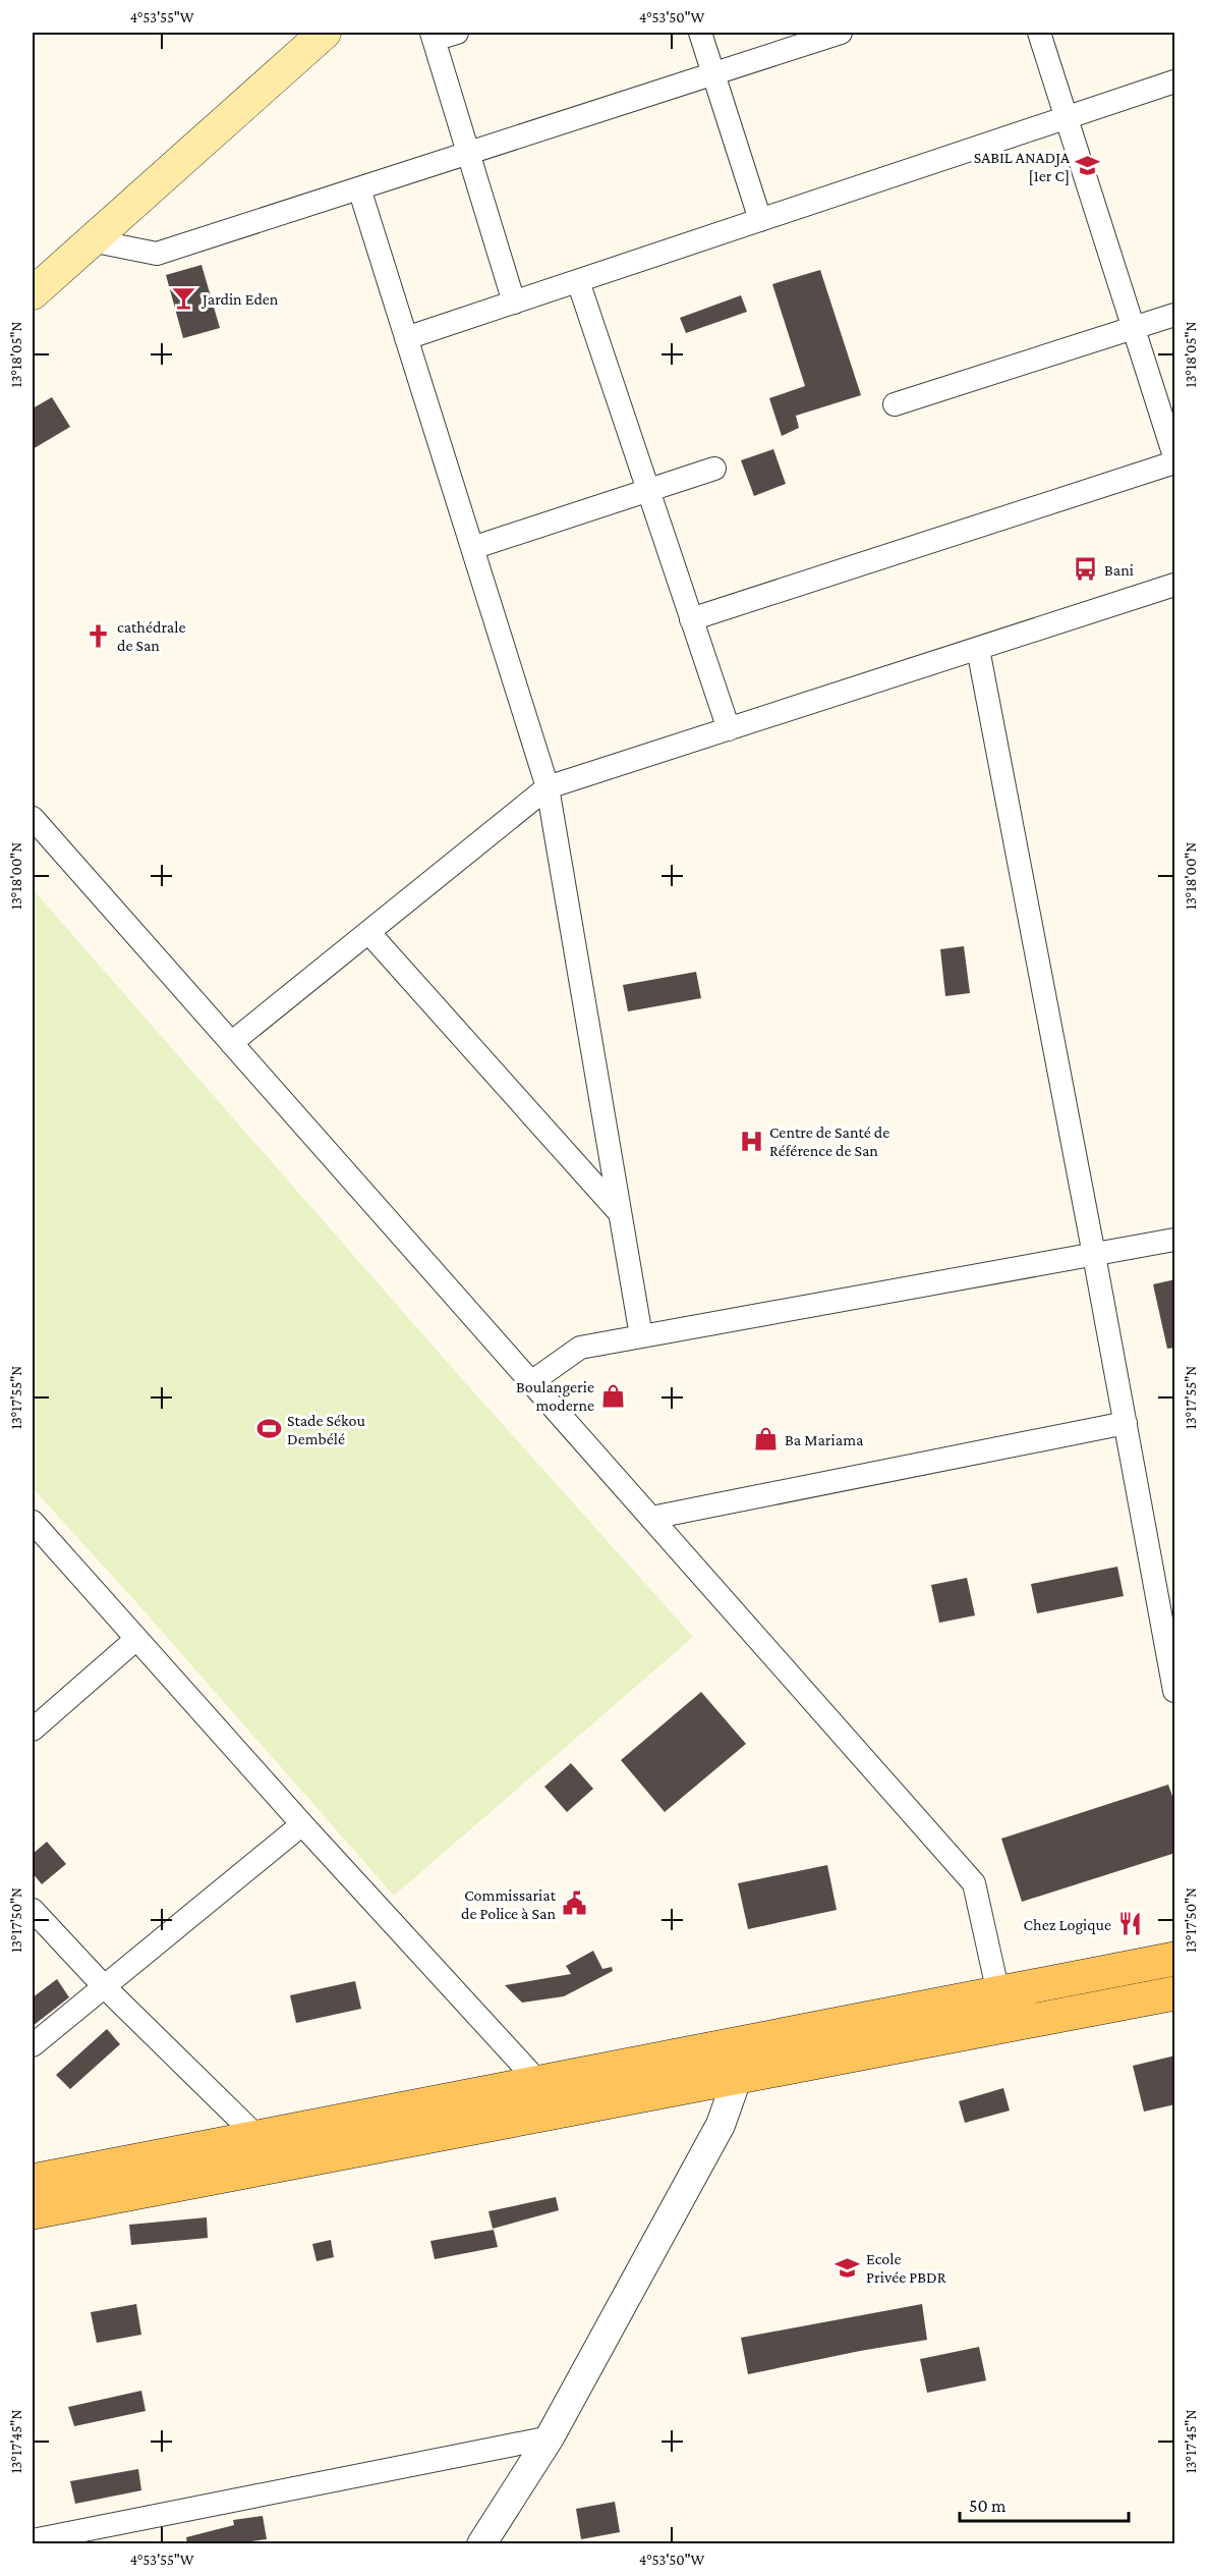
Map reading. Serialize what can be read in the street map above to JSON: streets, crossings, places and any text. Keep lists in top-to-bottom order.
{
  "places": {
    "school or university": ["SABIL ANADJA [1er C]", "Ecole Privée PBDR"],
    "bar": ["Jardin Eden"],
    "bus stop": ["Bani"],
    "church": ["cathédrale de San"],
    "hospital": ["Centre de Santé de Référence de San"],
    "shop": ["Boulangerie moderne", "Ba Mariama"],
    "sports": ["Stade Sékou Dembélé"],
    "public building": ["Commissariat de Police à San"],
    "restaurant": ["Chez Logique"]
  },
  "scale_bar": "50 m",
  "coordinates": [
    "4°53'55\"W",
    "4°53'50\"W",
    "13°18'05\"N",
    "13°18'00\"N",
    "13°17'55\"N",
    "13°17'50\"N",
    "13°17'45\"N"
  ]
}
